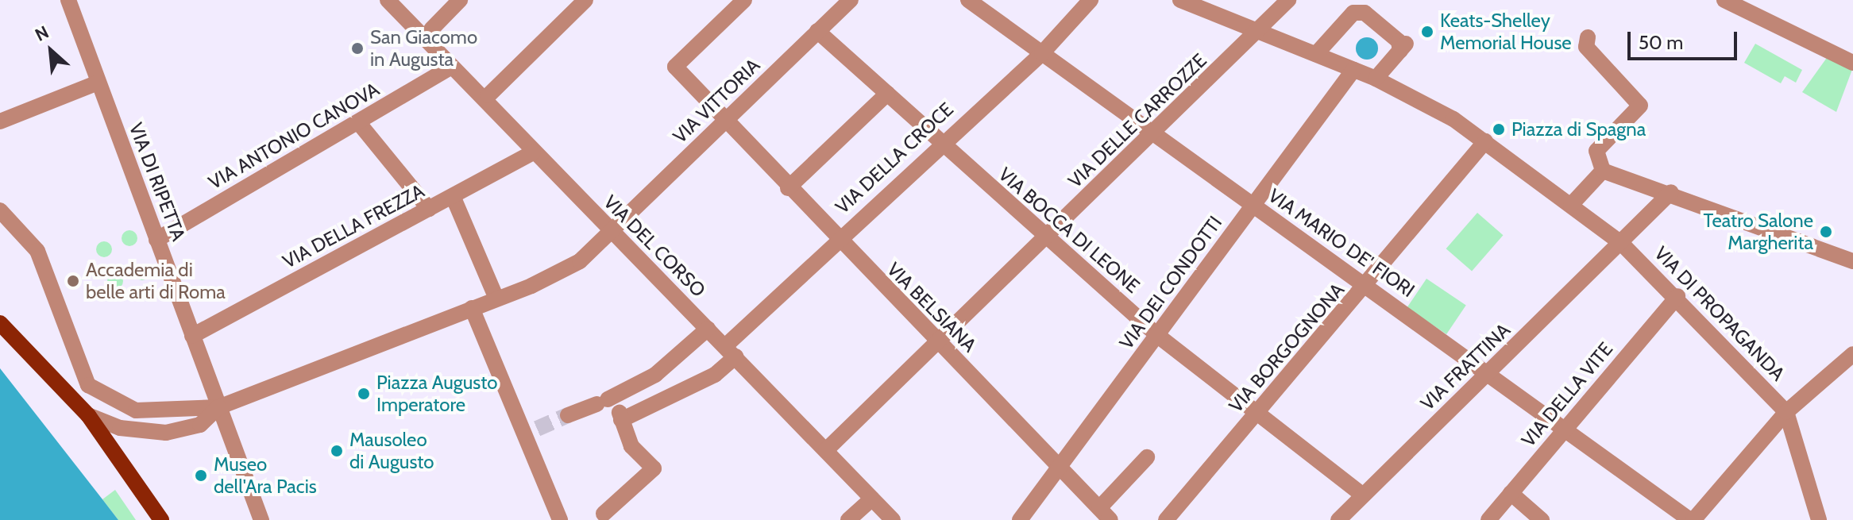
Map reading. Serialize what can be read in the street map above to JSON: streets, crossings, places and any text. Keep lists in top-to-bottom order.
{
  "streets": {
    "street": [
      "VIA VITTORIA",
      "VIA DELLE CARROZZE",
      "VIA ANTONIO CANOVA",
      "VIA DELLA CROCE",
      "VIA DI RIPETTA",
      "VIA DELLA FREZZA",
      "VIA BOCCA DI LEONE",
      "VIA MARIO DE' FIORI",
      "VIA DEL CORSO",
      "VIA DEI CONDOTTI",
      "VIA BELSIANA",
      "VIA DI PROPAGANDA",
      "VIA BORGOGNONA",
      "VIA FRATTINA",
      "VIA DELLA VITE"
    ]
  },
  "crossings": [
    ["VIA VITTORIA", "VIA BOCCA DI LEONE"],
    ["VIA VITTORIA", "VIA DEL CORSO"],
    ["VIA VITTORIA", "VIA BELSIANA"],
    ["VIA DELLE CARROZZE", "VIA BOCCA DI LEONE"],
    ["VIA DELLE CARROZZE", "VIA MARIO DE' FIORI"],
    ["VIA DELLE CARROZZE", "VIA DEL CORSO"],
    ["VIA DELLE CARROZZE", "VIA BELSIANA"],
    ["VIA ANTONIO CANOVA", "VIA DI RIPETTA"],
    ["VIA ANTONIO CANOVA", "VIA DEL CORSO"],
    ["VIA DELLA CROCE", "VIA BOCCA DI LEONE"],
    ["VIA DELLA CROCE", "VIA MARIO DE' FIORI"],
    ["VIA DELLA CROCE", "VIA DEL CORSO"],
    ["VIA DELLA CROCE", "VIA BELSIANA"],
    ["VIA DI RIPETTA", "VIA DELLA FREZZA"],
    ["VIA DELLA FREZZA", "VIA DEL CORSO"],
    ["VIA BOCCA DI LEONE", "VIA DEI CONDOTTI"],
    ["VIA BOCCA DI LEONE", "VIA BORGOGNONA"],
    ["VIA BOCCA DI LEONE", "VIA FRATTINA"],
    ["VIA MARIO DE' FIORI", "VIA DEI CONDOTTI"],
    ["VIA MARIO DE' FIORI", "VIA BORGOGNONA"],
    ["VIA MARIO DE' FIORI", "VIA FRATTINA"],
    ["VIA MARIO DE' FIORI", "VIA DELLA VITE"],
    ["VIA DEI CONDOTTI", "VIA BELSIANA"],
    ["VIA DI PROPAGANDA", "VIA FRATTINA"],
    ["VIA DI PROPAGANDA", "VIA DELLA VITE"]
  ],
  "places": [
    "Keats-Shelley Memorial House",
    "San Giacomo in Augusta",
    "Piazza di Spagna",
    "Teatro Salone Margherita",
    "Accademia di belle arti di Roma",
    "Piazza Augusto Imperatore",
    "Mausoleo di Augusto",
    "Museo dell'Ara Pacis"
  ],
  "scale_bar": "50 m",
  "north": "top left"
}
